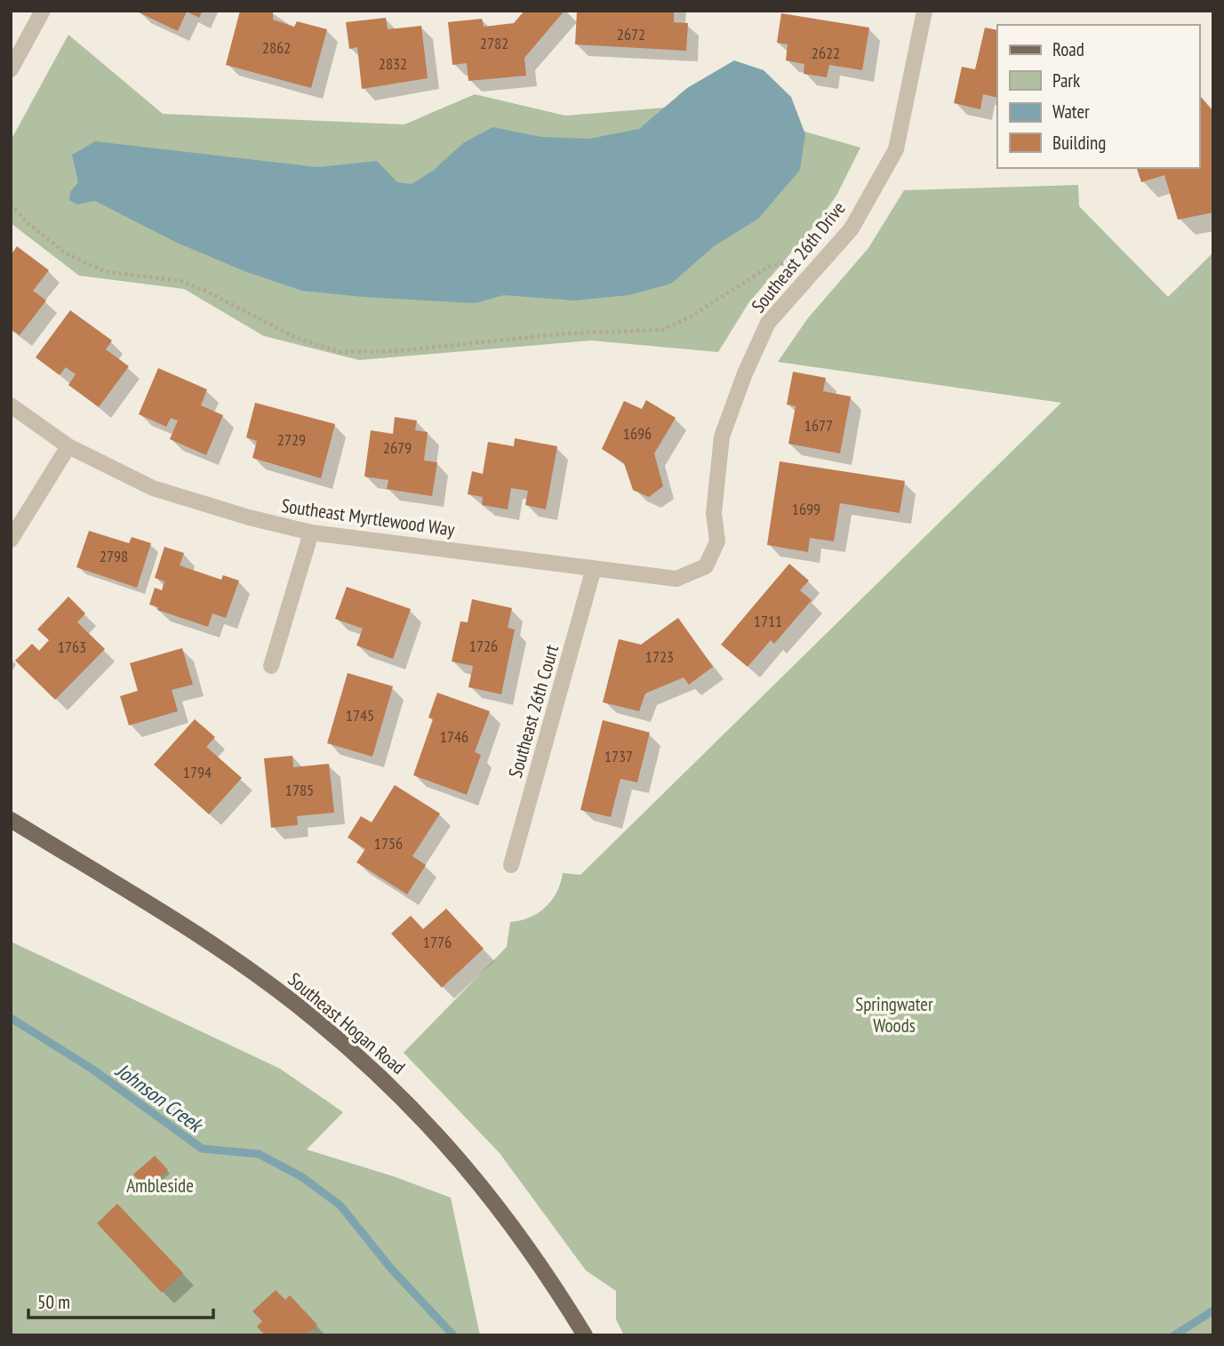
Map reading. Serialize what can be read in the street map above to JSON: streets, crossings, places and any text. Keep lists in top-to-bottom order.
{
  "streets": {
    "main road": ["Southeast Hogan Road"],
    "street": ["Southeast 26th Drive", "Southeast Myrtlewood Way", "Southeast 26th Court"]
  },
  "crossings": [
    ["Southeast 26th Drive", "Southeast Myrtlewood Way"],
    ["Southeast Myrtlewood Way", "Southeast 26th Court"]
  ],
  "water": ["Johnson Creek"],
  "parks": ["Springwater Woods", "Ambleside"],
  "house_numbers": [
    "2672",
    "2782",
    "2862",
    "2622",
    "2832",
    "1677",
    "1696",
    "2729",
    "2679",
    "1699",
    "2798",
    "1711",
    "1726",
    "1763",
    "1723",
    "1745",
    "1746",
    "1737",
    "1794",
    "1785",
    "1756",
    "1776"
  ],
  "legend": [
    "Road",
    "Park",
    "Water",
    "Building"
  ],
  "scale_bar": "50 m"
}
